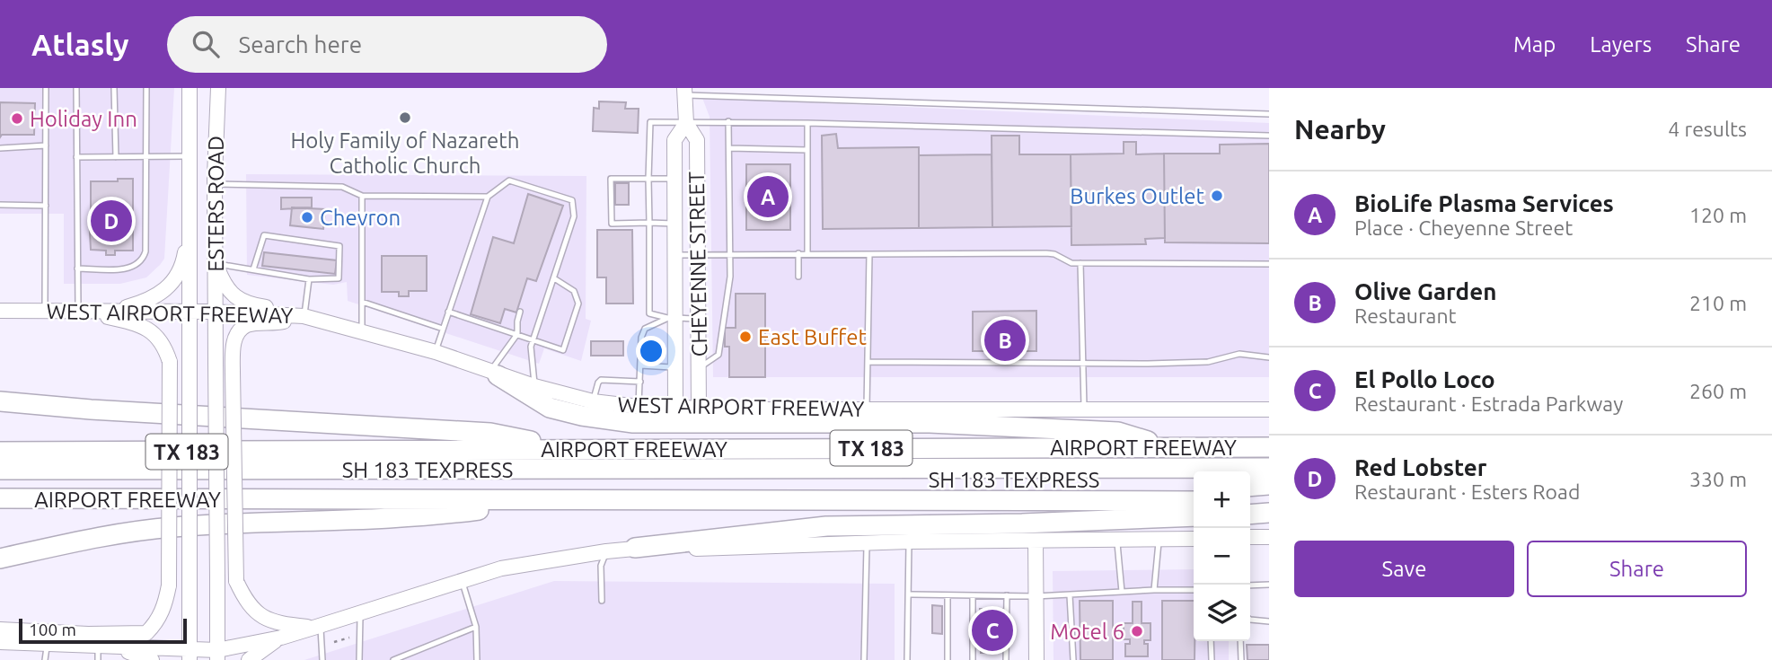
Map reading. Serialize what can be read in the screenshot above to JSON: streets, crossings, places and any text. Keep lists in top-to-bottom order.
{
  "streets": {
    "highway": ["AIRPORT FREEWAY", "TX 183", "SH 183 TEXPRESS"],
    "main road": ["ESTERS ROAD", "CHEYENNE STREET", "WEST AIRPORT FREEWAY"]
  },
  "crossings": [
    ["ESTERS ROAD", "WEST AIRPORT FREEWAY"],
    ["CHEYENNE STREET", "WEST AIRPORT FREEWAY"]
  ],
  "places": [
    "Holy Family of Nazareth Catholic Church",
    "Holiday Inn",
    "Burkes Outlet",
    "Chevron",
    "East Buffet",
    "Motel 6"
  ],
  "scale_bar": "100 m",
  "page": {
    "header": "Atlasly",
    "search": "Search here",
    "nav": ["Map", "Layers", "Share"],
    "heading": ["Nearby", "4 results"],
    "list": [
      {
        "mark": "A",
        "name": "BioLife Plasma Services",
        "note": "Place · Cheyenne Street",
        "value": "120 m"
      },
      {
        "mark": "B",
        "name": "Olive Garden",
        "note": "Restaurant",
        "value": "210 m"
      },
      {
        "mark": "C",
        "name": "El Pollo Loco",
        "note": "Restaurant · Estrada Parkway",
        "value": "260 m"
      },
      {
        "mark": "D",
        "name": "Red Lobster",
        "note": "Restaurant · Esters Road",
        "value": "330 m"
      }
    ],
    "pins": [
      "A",
      "D",
      "B",
      "C"
    ],
    "map_buttons": ["+", "−"],
    "buttons": ["Save", "Share"],
    "scale": "100 m"
  }
}
